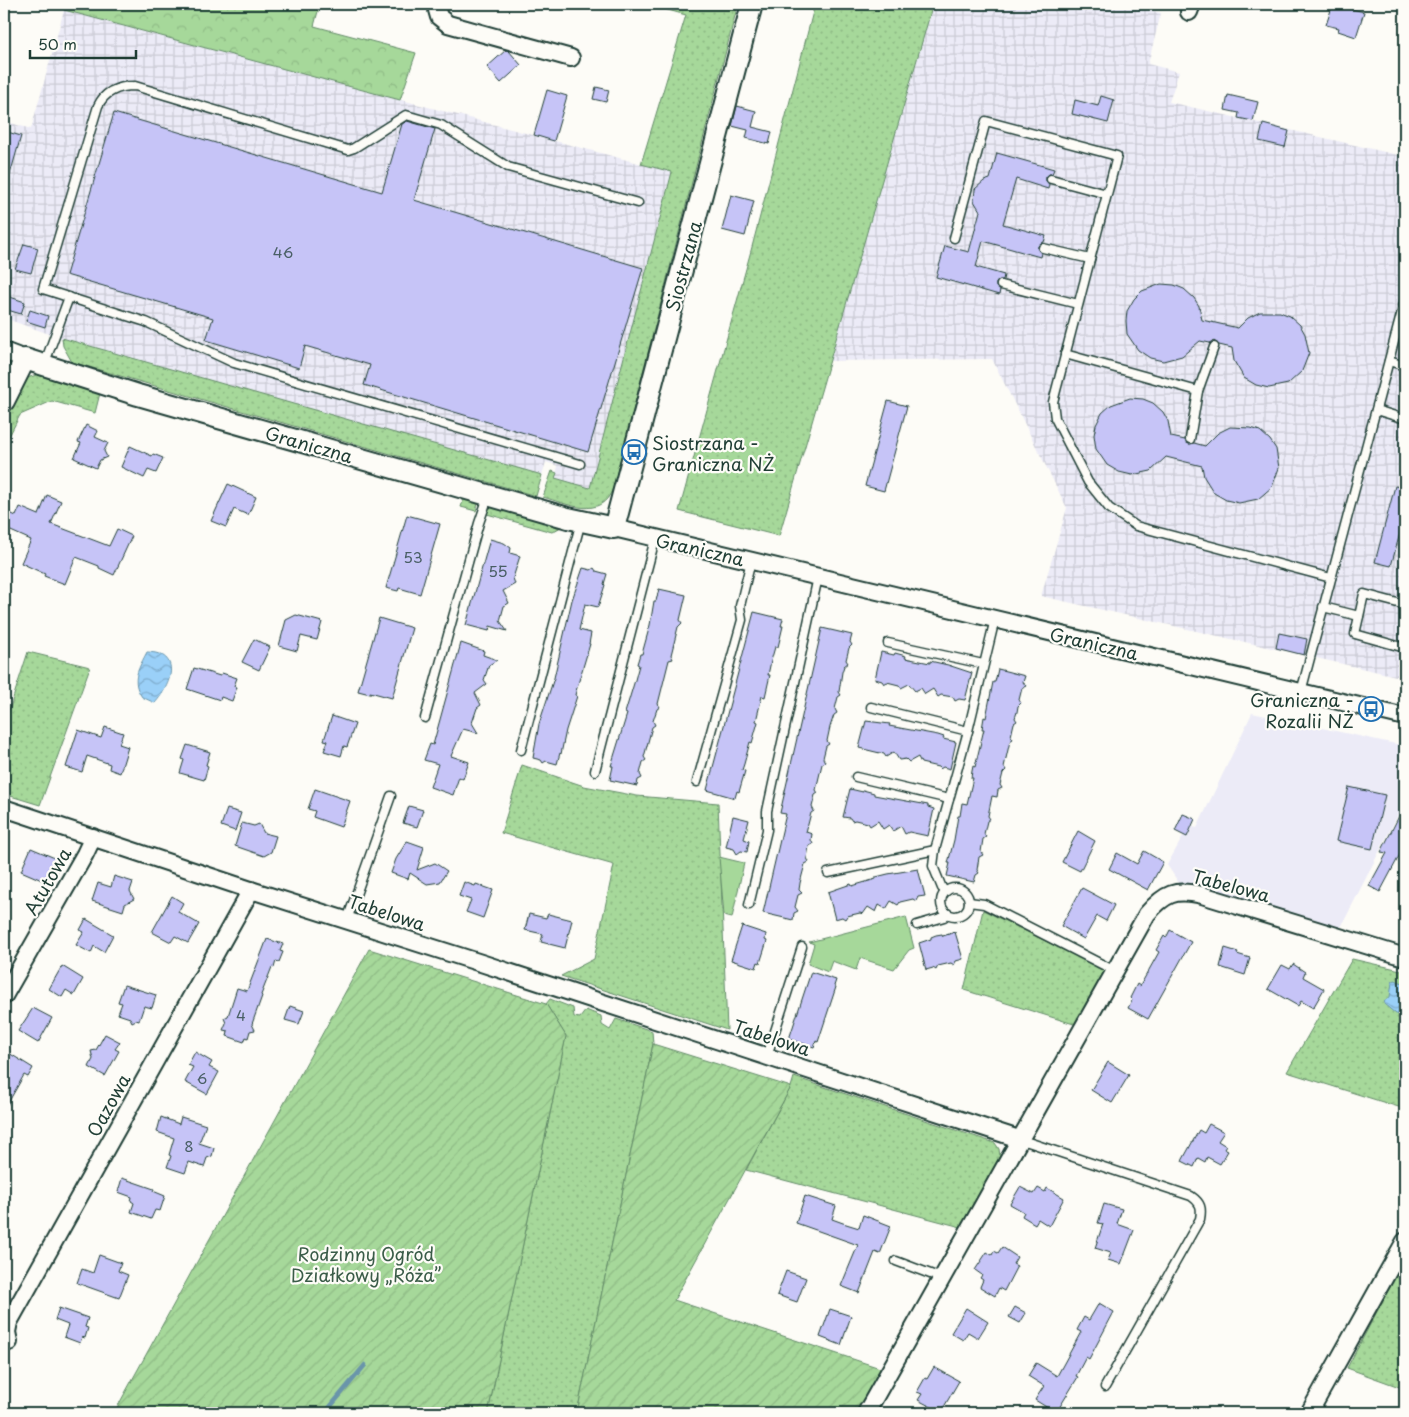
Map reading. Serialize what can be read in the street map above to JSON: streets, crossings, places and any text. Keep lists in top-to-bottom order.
{
  "streets": {
    "street": [
      "Siostrzana",
      "Graniczna",
      "Atutowa",
      "Tabelowa",
      "Oazowa"
    ]
  },
  "crossings": [
    ["Siostrzana", "Graniczna"],
    ["Atutowa", "Tabelowa"],
    ["Tabelowa", "Oazowa"]
  ],
  "parks": ["Rodzinny Ogród Działkowy „Róża”"],
  "places": {
    "bus stop": ["Siostrzana - Graniczna NŻ", "Graniczna - Rozalii NŻ"]
  },
  "house_numbers": [
    "46",
    "53",
    "55",
    "4",
    "6",
    "8"
  ],
  "scale_bar": "50 m"
}
